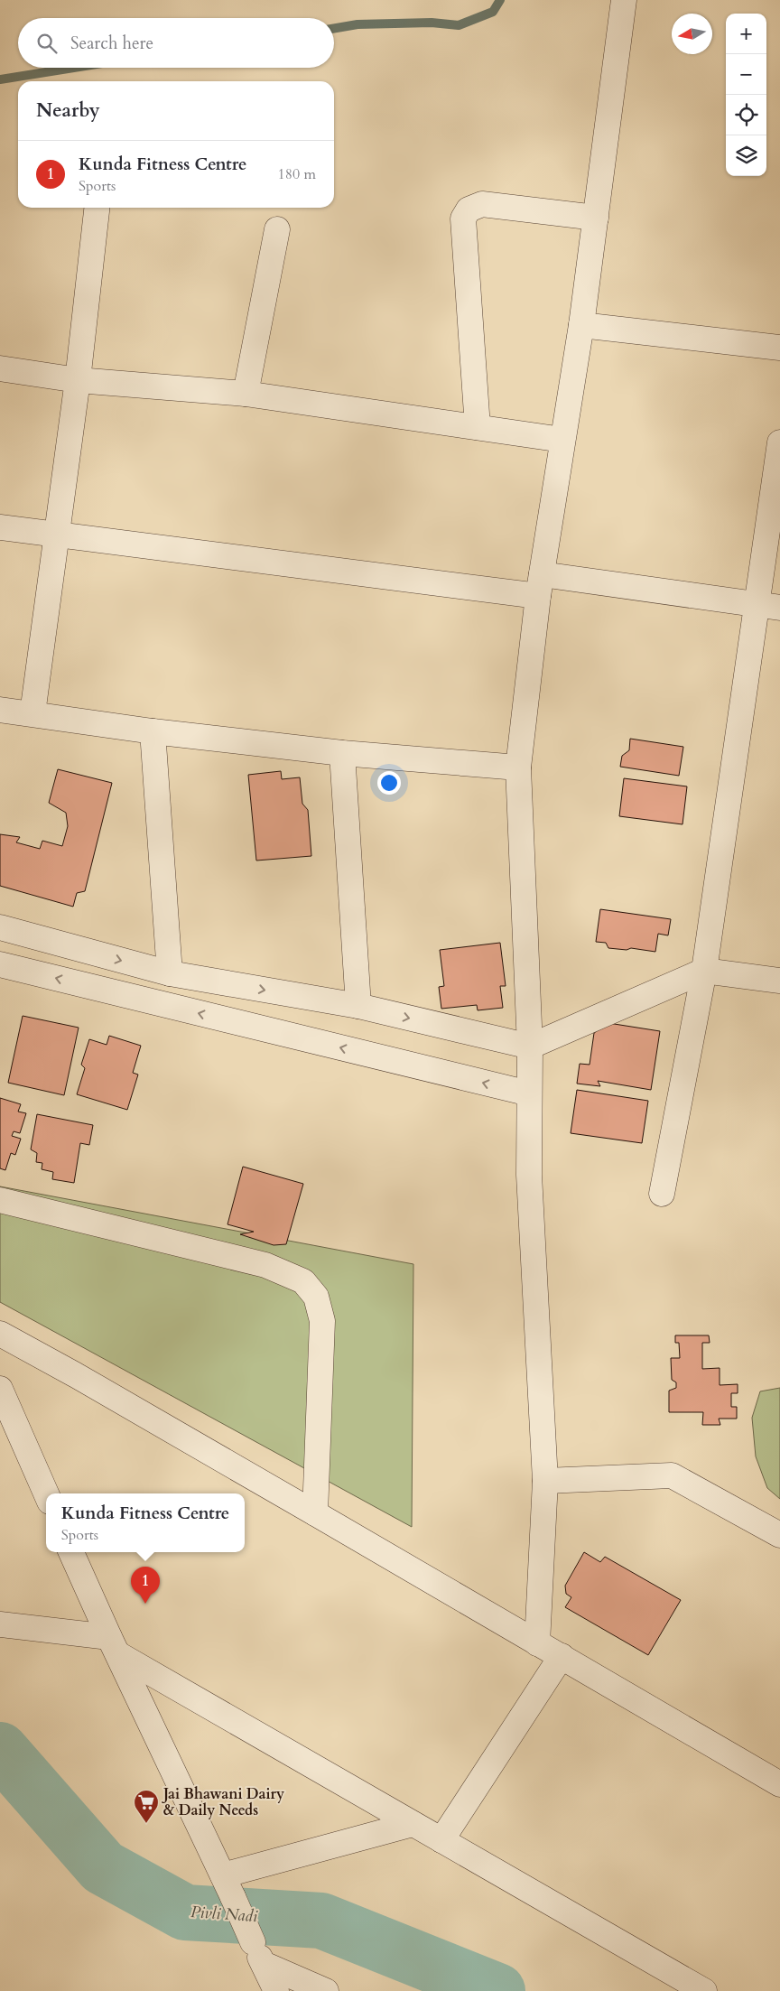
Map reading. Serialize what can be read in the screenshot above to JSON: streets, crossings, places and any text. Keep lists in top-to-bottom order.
{
  "water": ["Pivli Nadi"],
  "places": {
    "supermarket": ["Jai Bhawani Dairy & Daily Needs"]
  },
  "north": "left",
  "page": {
    "map_buttons": ["+", "−"],
    "search": "Search here",
    "heading": "Nearby",
    "list": [
      {
        "mark": "1",
        "name": "Kunda Fitness Centre",
        "note": "Sports",
        "value": "180 m"
      }
    ],
    "popup": ["Kunda Fitness Centre", "Sports"],
    "pins": "1"
  }
}
